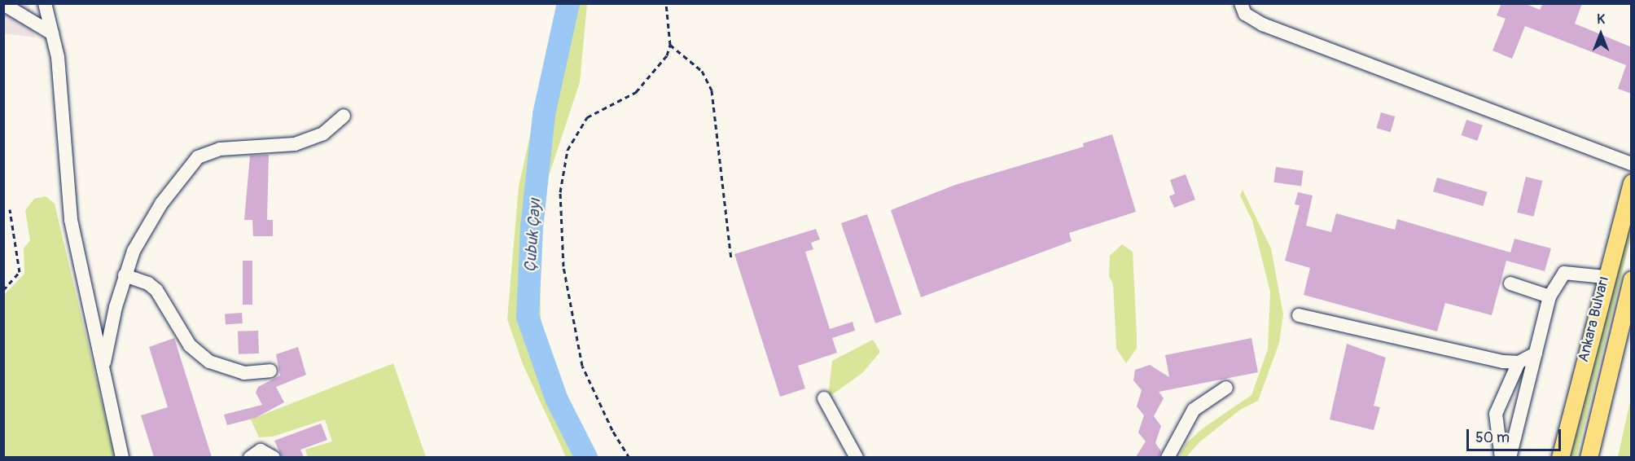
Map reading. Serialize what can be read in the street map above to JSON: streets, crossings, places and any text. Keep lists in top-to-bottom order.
{
  "streets": {
    "main road": ["Ankara Bulvarı"]
  },
  "water": ["Çubuk Çayı"],
  "scale_bar": "50 m",
  "north": "top"
}
